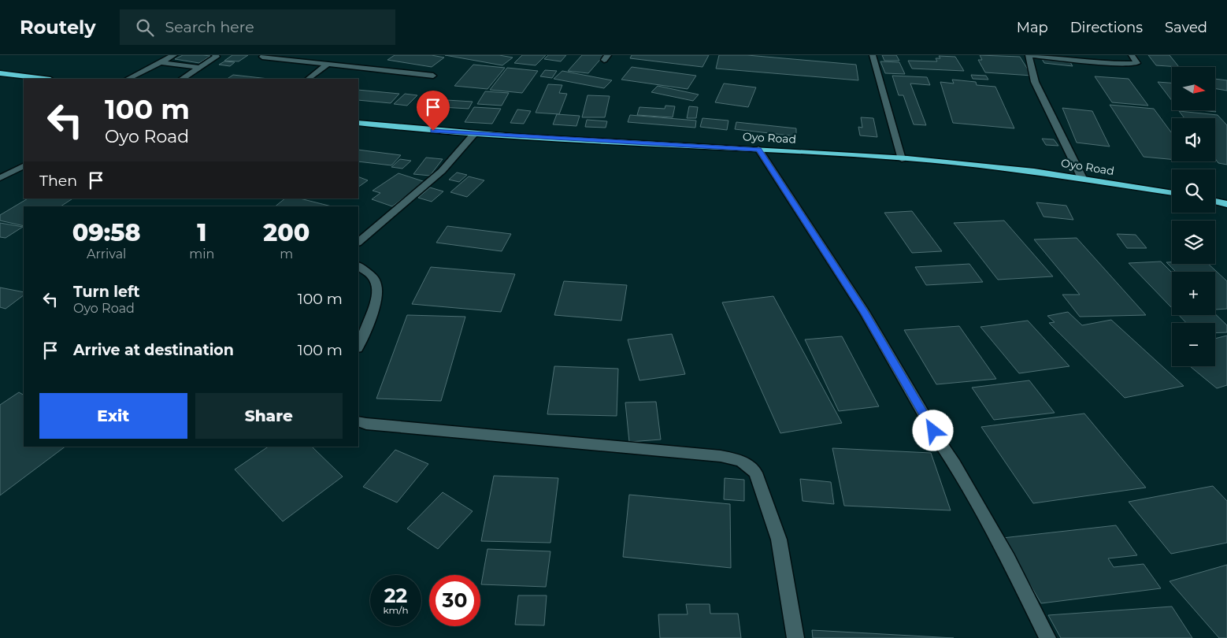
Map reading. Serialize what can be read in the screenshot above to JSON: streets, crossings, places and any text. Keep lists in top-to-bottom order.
{
  "streets": {
    "highway": ["Oyo Road"]
  },
  "north": "right",
  "page": {
    "header": "Routely",
    "search": "Search here",
    "nav": ["Map", "Directions", "Saved"],
    "map_buttons": ["+", "−"],
    "turn": ["100 m", "Oyo Road"],
    "then": "Then",
    "eta": [
      "09:58",
      "Arrival",
      "1",
      "min",
      "200",
      "m"
    ],
    "list": [
      {
        "name": "Turn left",
        "note": "Oyo Road",
        "value": "100 m"
      },
      {
        "name": "Arrive at destination",
        "value": "100 m"
      }
    ],
    "buttons": ["Exit", "Share"],
    "speed": "22 km/h",
    "limit": "30"
  }
}
